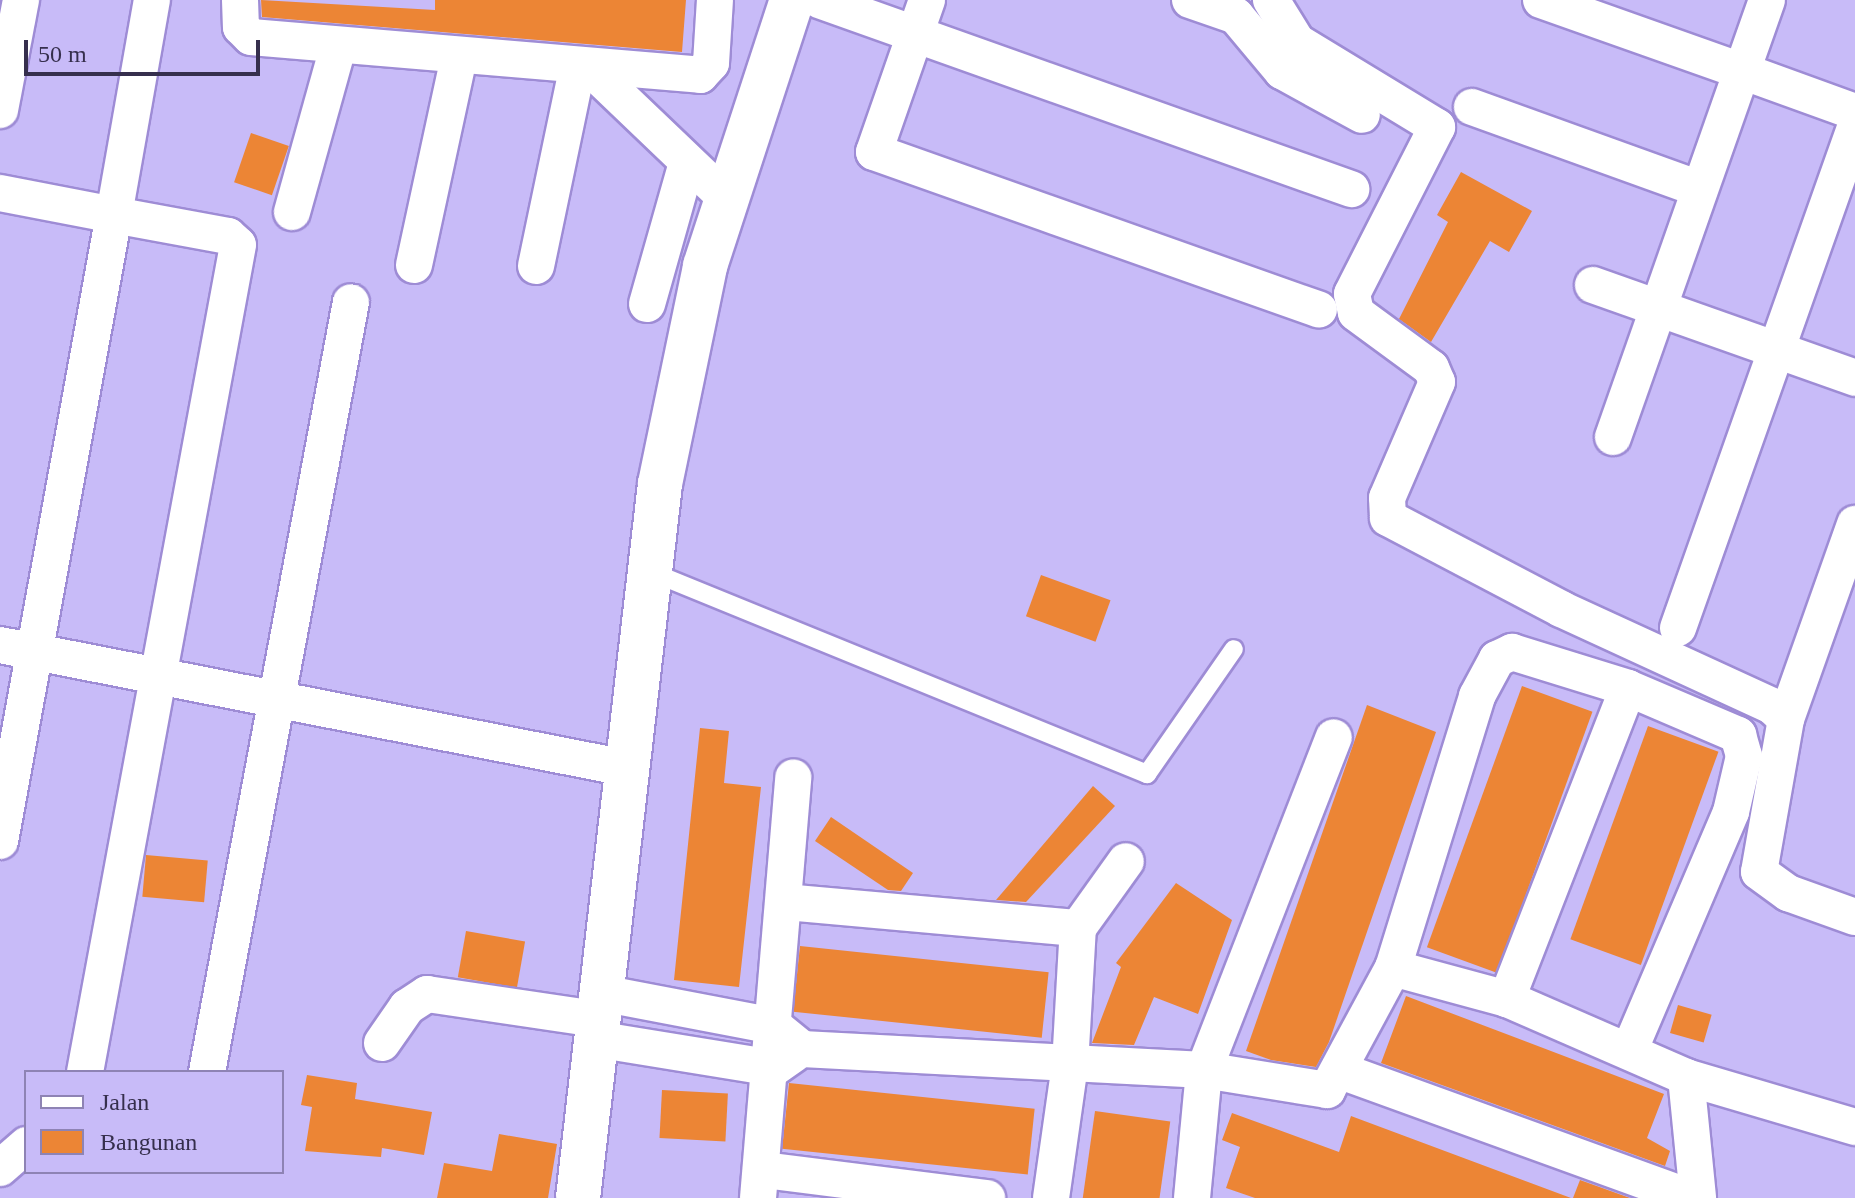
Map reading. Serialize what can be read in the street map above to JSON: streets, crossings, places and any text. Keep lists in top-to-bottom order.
{
  "legend": ["Jalan", "Bangunan"],
  "scale_bar": "50 m"
}
